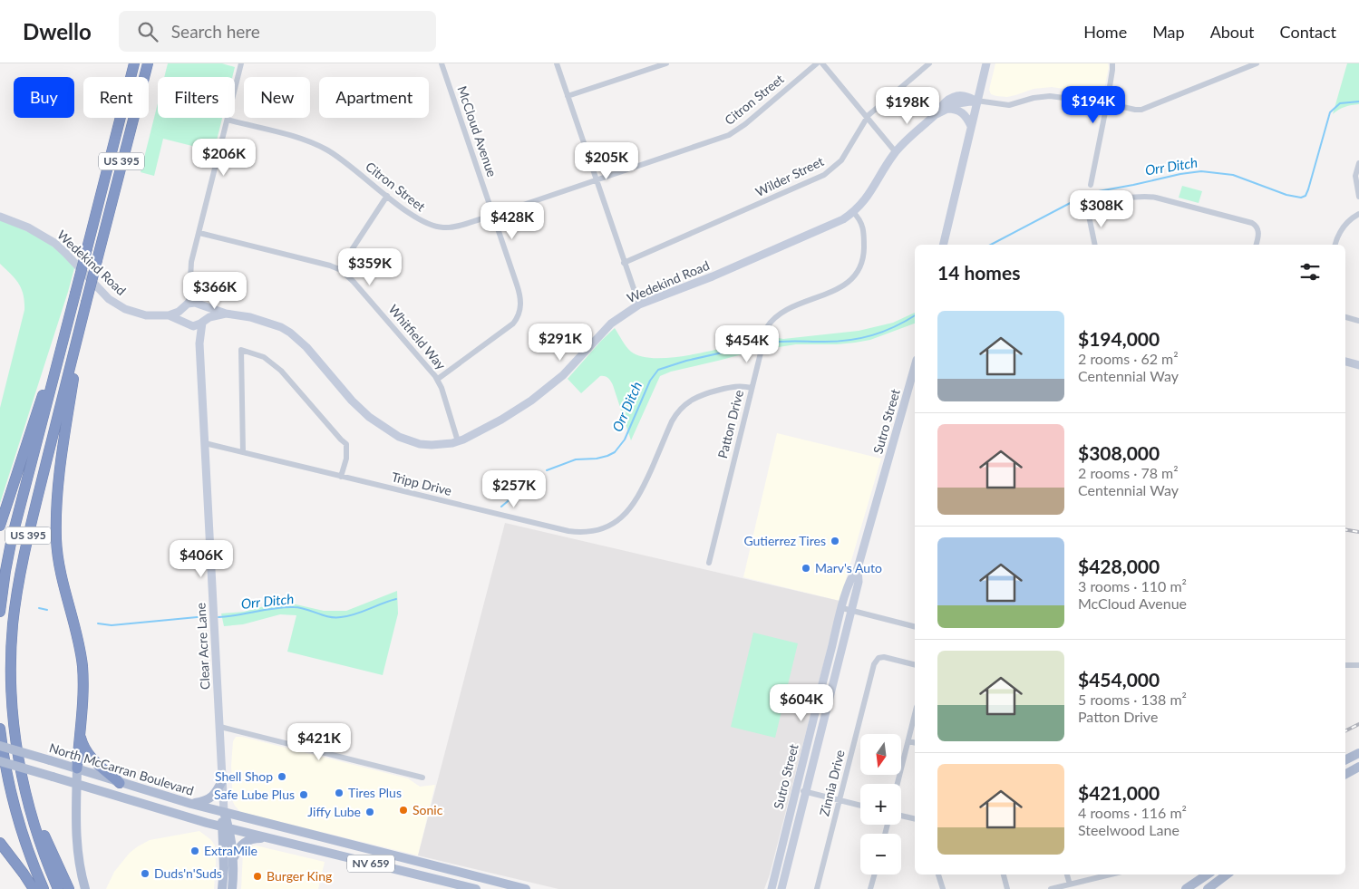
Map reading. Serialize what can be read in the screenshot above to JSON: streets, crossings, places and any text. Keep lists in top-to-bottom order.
{
  "streets": {
    "highway": ["US 395"],
    "main road": ["Clear Acre Lane", "North McCarran Boulevard", "NV 659"],
    "street": [
      "Citron Street",
      "McCloud Avenue",
      "Wilder Street",
      "Wedekind Road",
      "Whitfield Way",
      "Sutro Street",
      "Patton Drive",
      "Tripp Drive",
      "Zinnia Drive"
    ]
  },
  "crossings": [
    ["Citron Street", "McCloud Avenue"],
    ["McCloud Avenue", "Whitfield Way"],
    ["Wedekind Road", "Whitfield Way"],
    ["Wedekind Road", "Patton Drive"],
    ["Wedekind Road", "Clear Acre Lane"],
    ["Patton Drive", "Tripp Drive"],
    ["Tripp Drive", "Clear Acre Lane"],
    ["Clear Acre Lane", "North McCarran Boulevard"],
    ["Clear Acre Lane", "NV 659"]
  ],
  "water": ["Orr Ditch"],
  "places": [
    "Gutierrez Tires",
    "Marv's Auto",
    "Shell Shop",
    "Tires Plus",
    "Safe Lube Plus",
    "Sonic",
    "Jiffy Lube",
    "ExtraMile",
    "Duds'n'Suds",
    "Burger King"
  ],
  "north": "bottom",
  "page": {
    "header": "Dwello",
    "search": "Search here",
    "nav": [
      "Home",
      "Map",
      "About",
      "Contact"
    ],
    "chip": [
      "Buy",
      "Rent",
      "Filters",
      "New",
      "Apartment"
    ],
    "price": [
      "$194K",
      "$198K",
      "$206K",
      "$205K",
      "$308K",
      "$428K",
      "$359K",
      "$366K",
      "$291K",
      "$454K",
      "$257K",
      "$406K",
      "$604K",
      "$421K"
    ],
    "heading": "14 homes",
    "list": [
      {
        "name": "$194,000",
        "note": "2 rooms · 62 m² · Centennial Way"
      },
      {
        "name": "$308,000",
        "note": "2 rooms · 78 m² · Centennial Way"
      },
      {
        "name": "$428,000",
        "note": "3 rooms · 110 m² · McCloud Avenue"
      },
      {
        "name": "$454,000",
        "note": "5 rooms · 138 m² · Patton Drive"
      },
      {
        "name": "$421,000",
        "note": "4 rooms · 116 m² · Steelwood Lane"
      }
    ],
    "map_buttons": ["+", "−"]
  }
}
